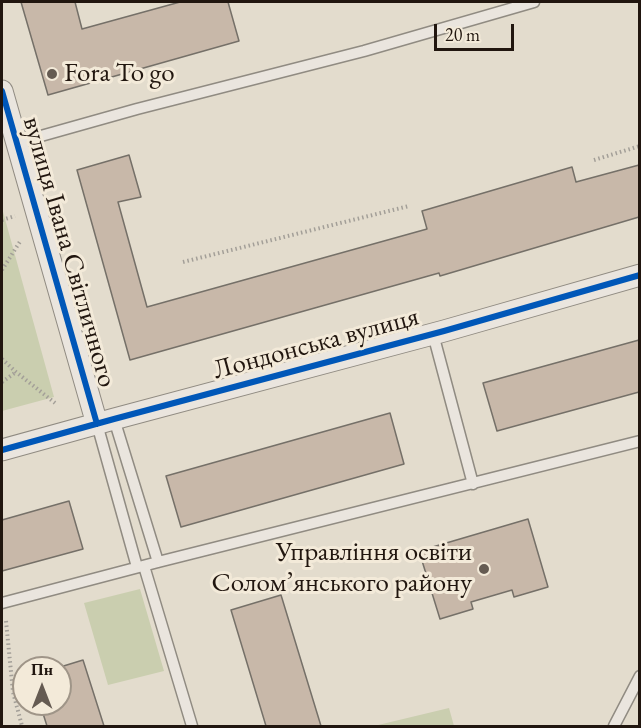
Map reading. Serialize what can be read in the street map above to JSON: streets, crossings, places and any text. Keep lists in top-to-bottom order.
{
  "streets": {
    "street": ["вулиця Івана Світличного", "Лондонська вулиця"]
  },
  "crossings": [
    ["вулиця Івана Світличного", "Лондонська вулиця"]
  ],
  "places": ["Fora To go", "Управління освіти Солом’янського району"],
  "scale_bar": "20 m",
  "north": "top"
}
